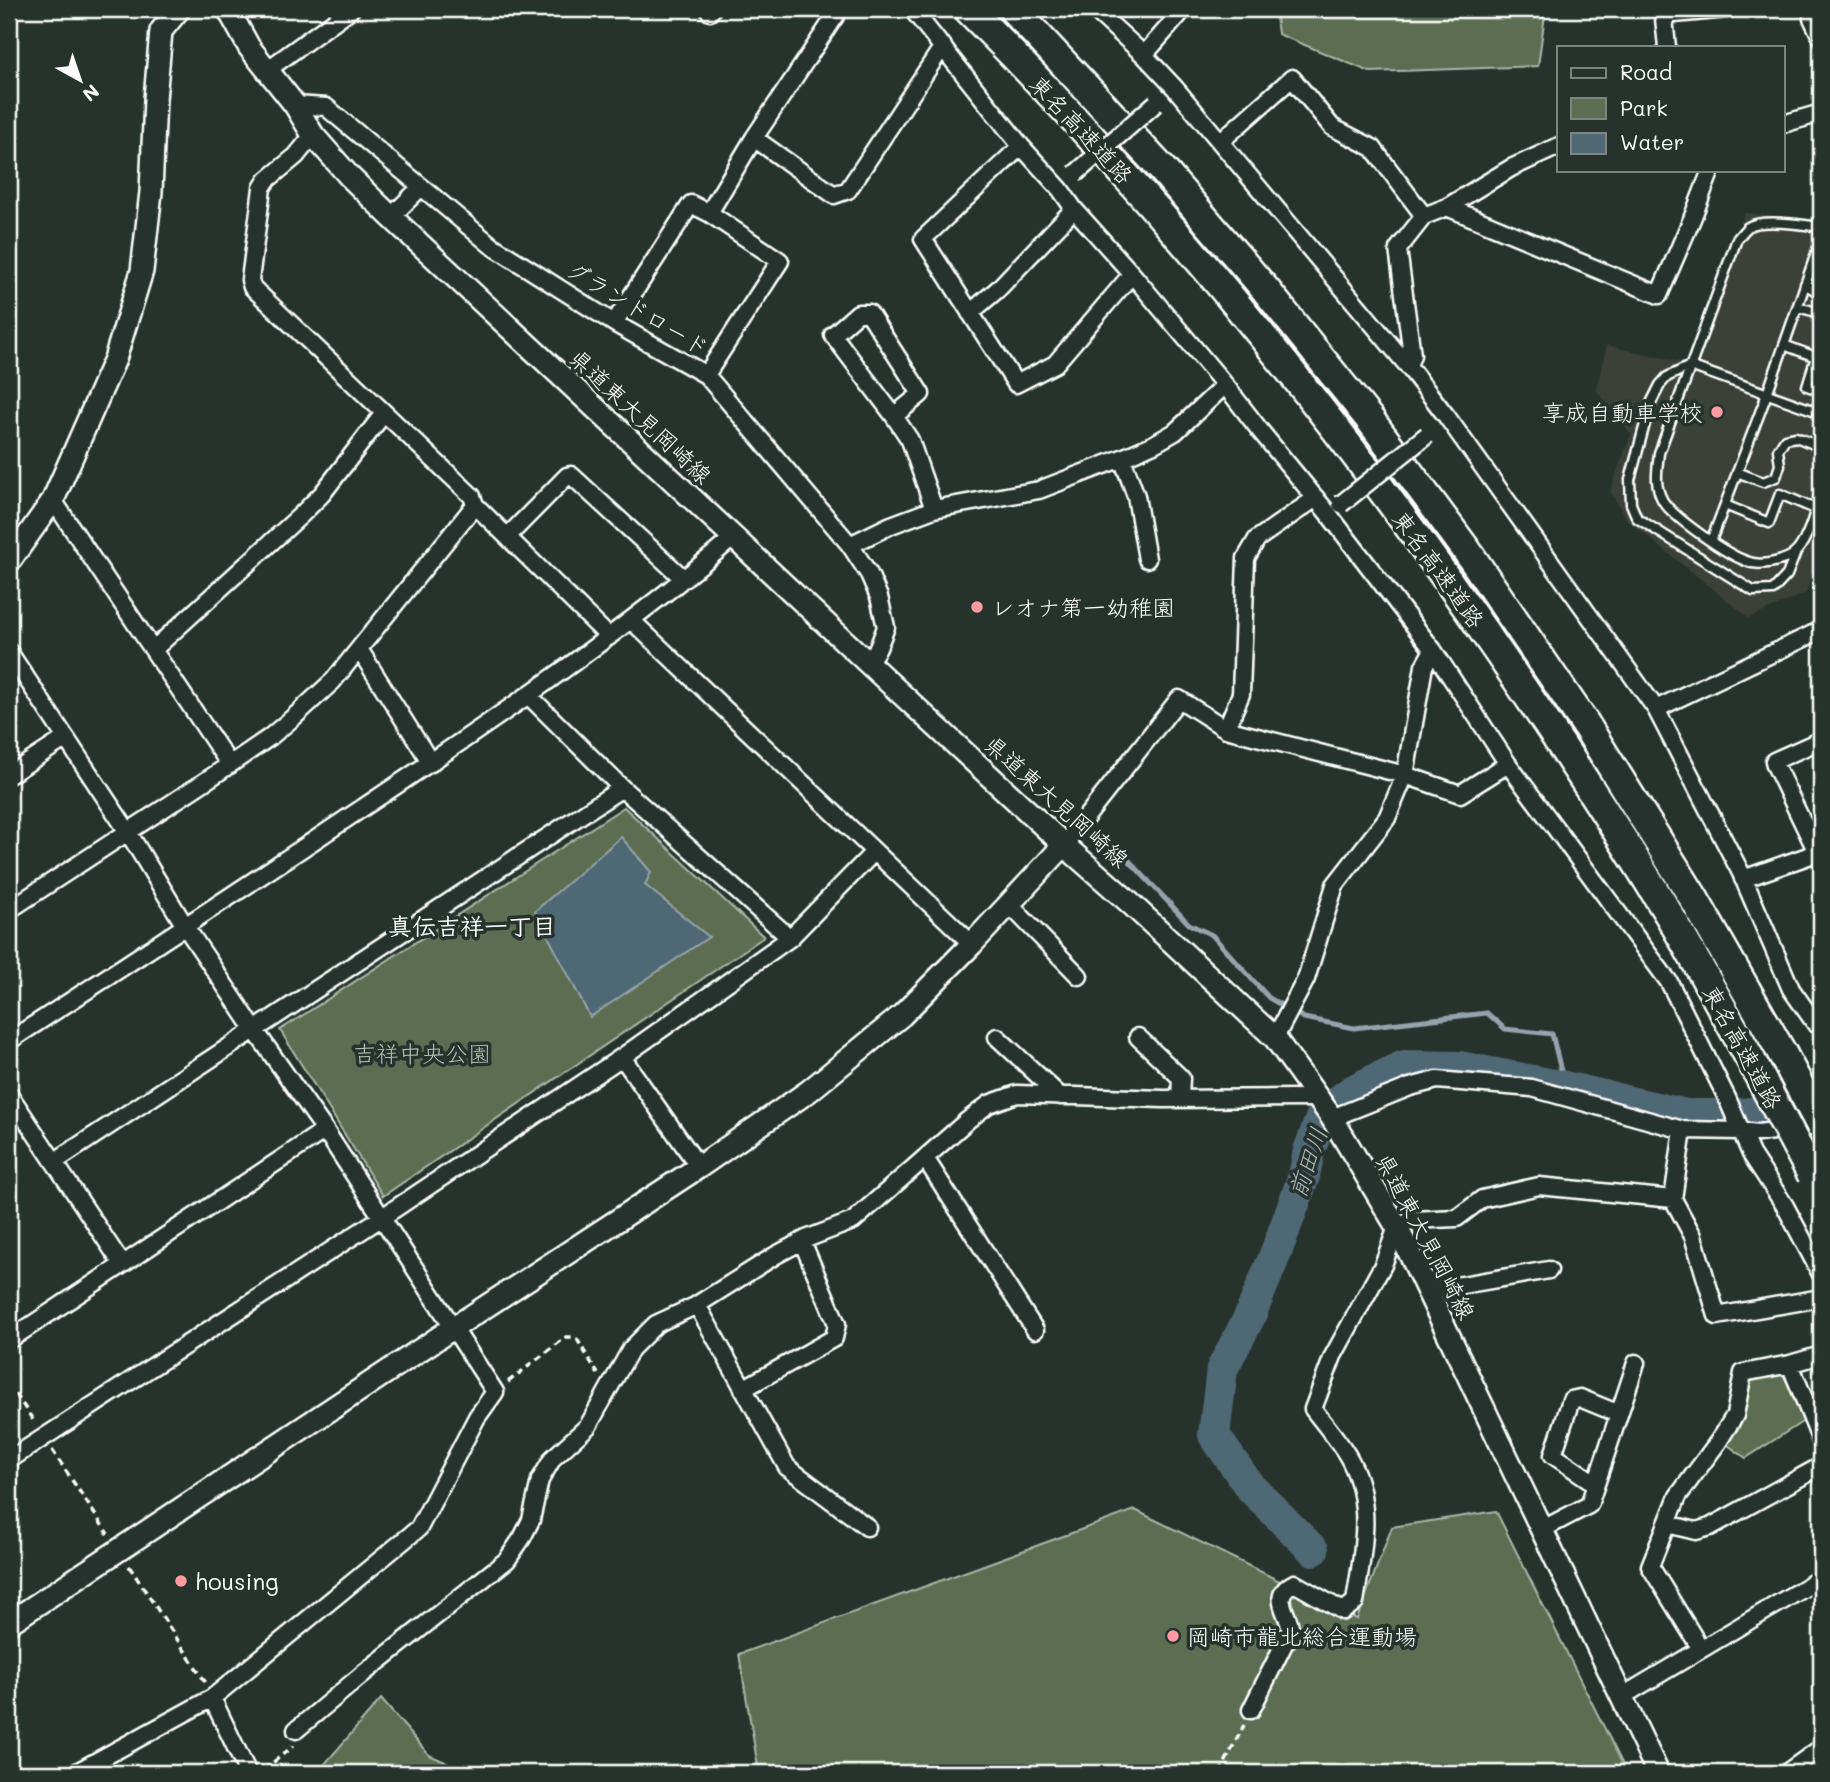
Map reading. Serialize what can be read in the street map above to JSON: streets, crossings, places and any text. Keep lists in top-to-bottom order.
{
  "streets": {
    "highway": ["東名高速道路"],
    "main road": ["県道東大見岡崎線"],
    "street": ["グランドロード"]
  },
  "crossings": [
    ["グランドロード", "県道東大見岡崎線"]
  ],
  "districts": ["真伝吉祥一丁目"],
  "water": ["前田川"],
  "parks": ["吉祥中央公園"],
  "places": [
    "享成自動車学校",
    "レオナ第一幼稚園",
    "housing",
    "岡崎市龍北総合運動場"
  ],
  "legend": ["Road", "Park", "Water"],
  "north": "bottom right"
}
